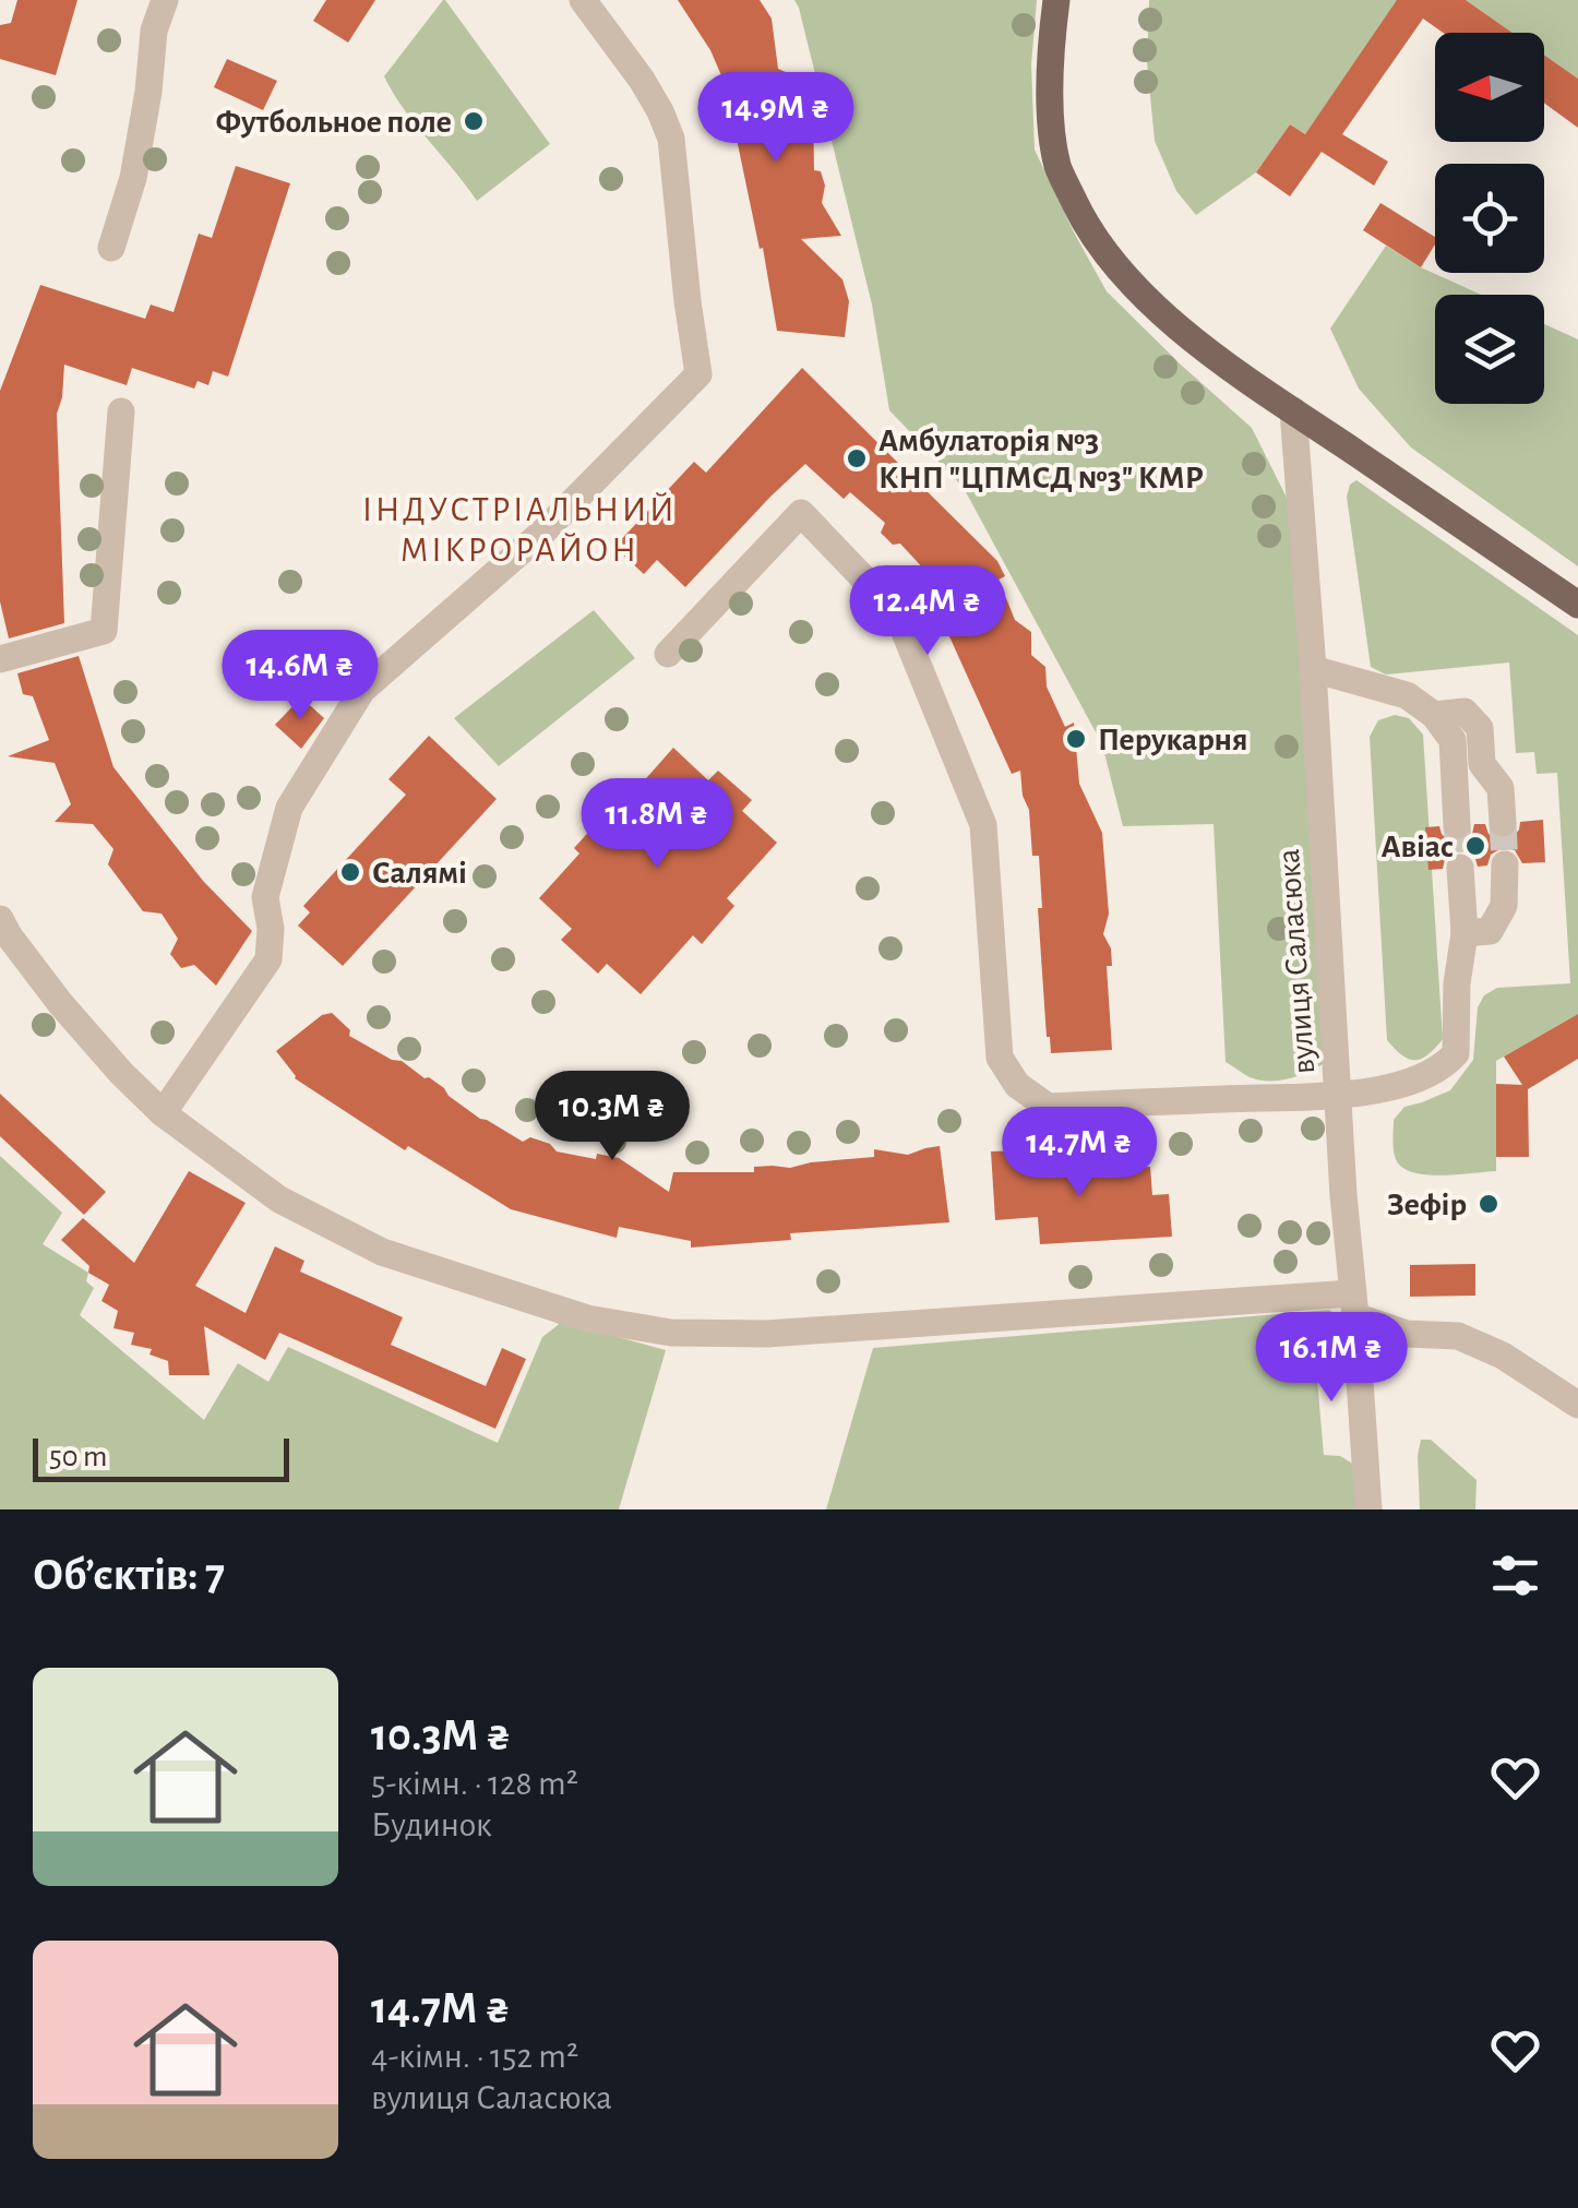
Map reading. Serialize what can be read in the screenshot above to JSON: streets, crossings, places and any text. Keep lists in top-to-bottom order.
{
  "streets": {
    "street": ["вулиця Саласюка"]
  },
  "districts": ["ІНДУСТРІАЛЬНИЙ МІКРОРАЙОН"],
  "places": [
    "Футбольное поле",
    "Амбулаторія №3 КНП \"ЦПМСД №3\" КМР",
    "Перукарня",
    "Авіас",
    "Салямі",
    "Зефір"
  ],
  "scale_bar": "50 m",
  "north": "left",
  "page": {
    "price": [
      "14.9M ₴",
      "12.4M ₴",
      "14.6M ₴",
      "11.8M ₴",
      "10.3M ₴",
      "14.7M ₴",
      "16.1M ₴"
    ],
    "scale": "50 m",
    "heading": "Об’єктів: 7",
    "list": [
      {
        "name": "10.3M ₴",
        "note": "5-кімн. · 128 m² · Будинок"
      },
      {
        "name": "14.7M ₴",
        "note": "4-кімн. · 152 m² · вулиця Саласюка"
      }
    ]
  }
}
